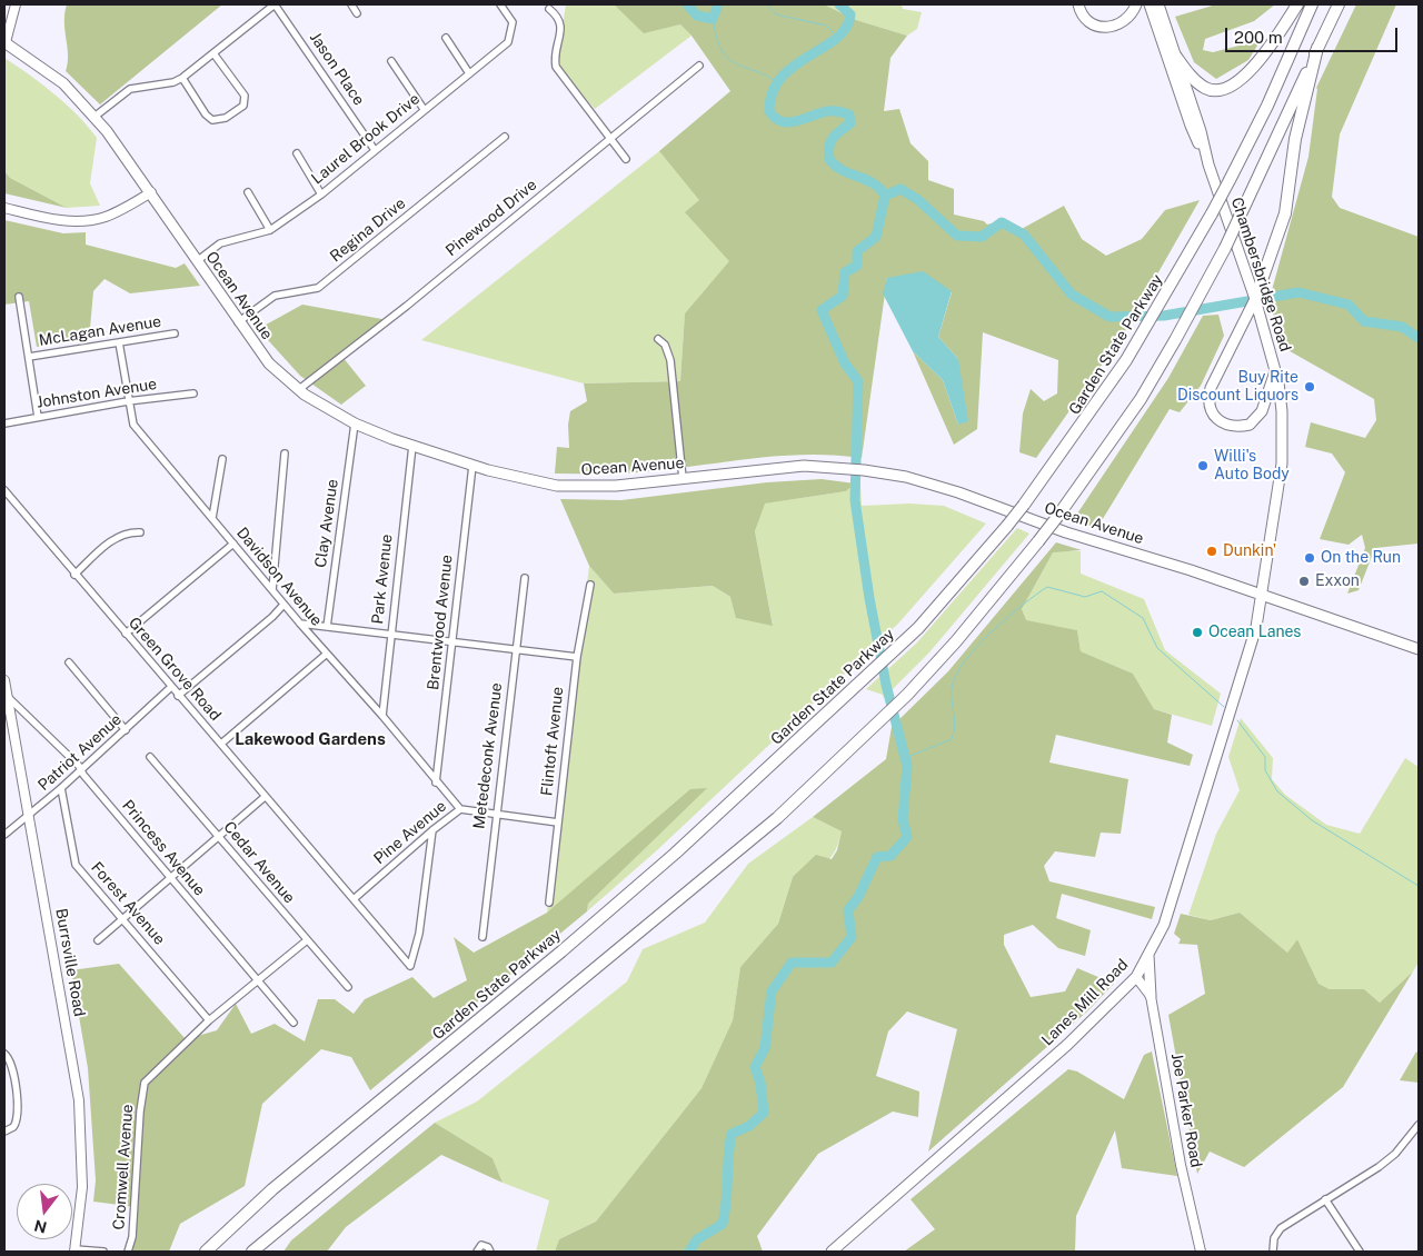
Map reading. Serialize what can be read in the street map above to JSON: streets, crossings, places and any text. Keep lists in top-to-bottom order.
{
  "streets": {
    "highway": ["Garden State Parkway"],
    "main road": [
      "Chambersbridge Road",
      "Ocean Avenue",
      "Burrsville Road",
      "Lanes Mill Road",
      "Joe Parker Road"
    ],
    "street": [
      "Jason Place",
      "Laurel Brook Drive",
      "Pinewood Drive",
      "Regina Drive",
      "McLagan Avenue",
      "Johnston Avenue",
      "Clay Avenue",
      "Davidson Avenue",
      "Park Avenue",
      "Brentwood Avenue",
      "Green Grove Road",
      "Flintoft Avenue",
      "Patriot Avenue",
      "Metedeconk Avenue",
      "Pine Avenue",
      "Princess Avenue",
      "Cedar Avenue",
      "Forest Avenue",
      "Cromwell Avenue"
    ]
  },
  "crossings": [
    ["Jason Place", "Laurel Brook Drive"],
    ["Laurel Brook Drive", "Ocean Avenue"],
    ["Pinewood Drive", "Ocean Avenue"],
    ["Regina Drive", "Ocean Avenue"],
    ["Chambersbridge Road", "Ocean Avenue"],
    ["Chambersbridge Road", "Lanes Mill Road"],
    ["Ocean Avenue", "Clay Avenue"],
    ["Ocean Avenue", "Park Avenue"],
    ["Ocean Avenue", "Brentwood Avenue"],
    ["Ocean Avenue", "Lanes Mill Road"],
    ["McLagan Avenue", "Davidson Avenue"],
    ["Johnston Avenue", "Davidson Avenue"],
    ["Davidson Avenue", "Park Avenue"],
    ["Davidson Avenue", "Brentwood Avenue"],
    ["Davidson Avenue", "Pine Avenue"],
    ["Green Grove Road", "Patriot Avenue"],
    ["Green Grove Road", "Pine Avenue"],
    ["Flintoft Avenue", "Pine Avenue"],
    ["Patriot Avenue", "Princess Avenue"],
    ["Patriot Avenue", "Forest Avenue"],
    ["Patriot Avenue", "Burrsville Road"],
    ["Metedeconk Avenue", "Pine Avenue"],
    ["Princess Avenue", "Burrsville Road"],
    ["Forest Avenue", "Cromwell Avenue"],
    ["Lanes Mill Road", "Joe Parker Road"]
  ],
  "districts": ["Lakewood Gardens"],
  "places": [
    "Buy Rite Discount Liquors",
    "Willi's Auto Body",
    "Dunkin'",
    "On the Run",
    "Exxon",
    "Ocean Lanes"
  ],
  "scale_bar": "200 m",
  "north": "bottom"
}
